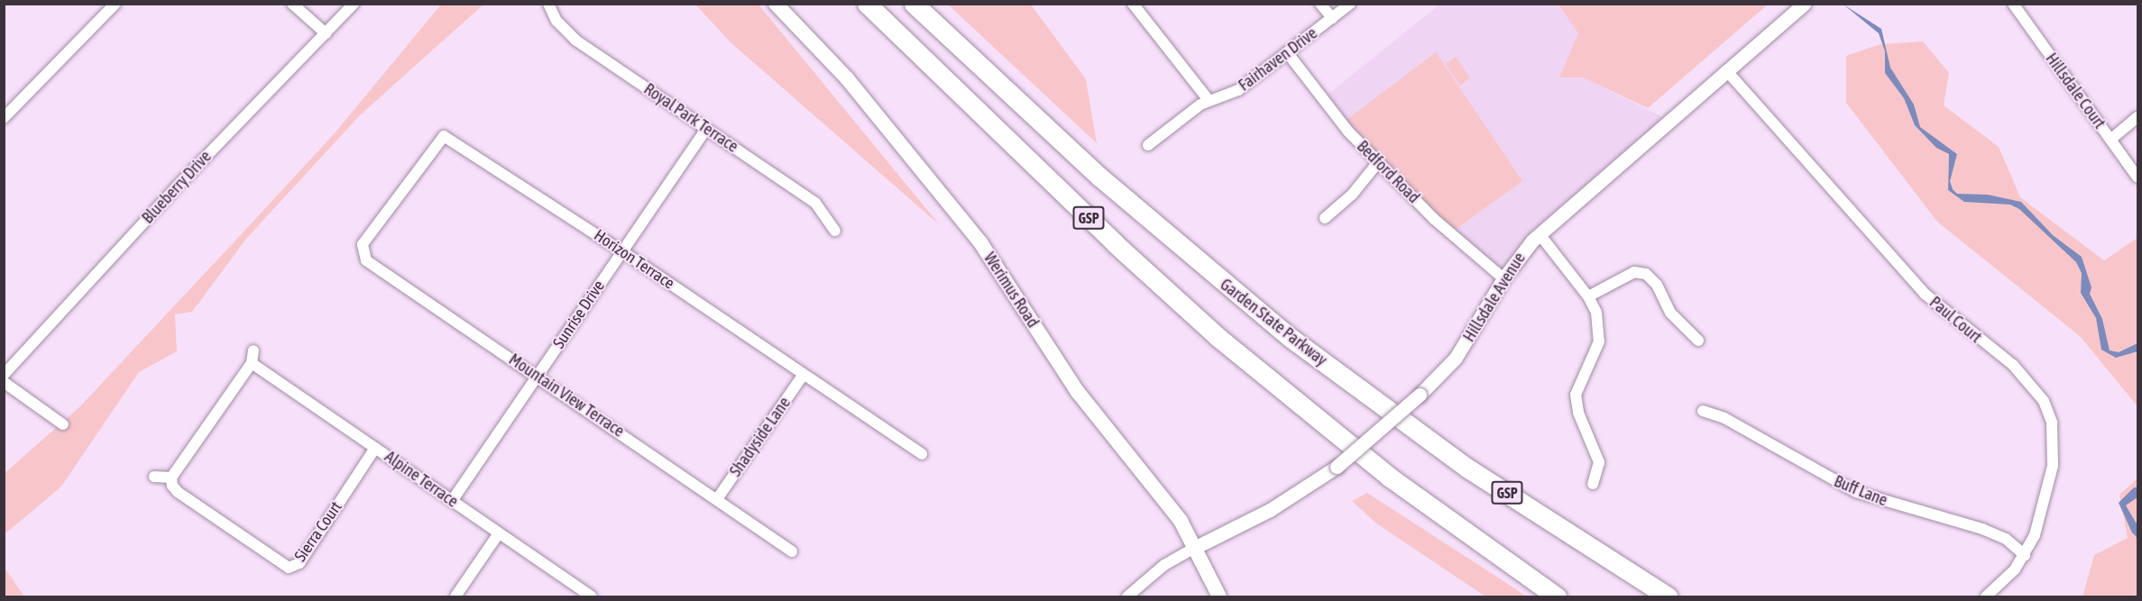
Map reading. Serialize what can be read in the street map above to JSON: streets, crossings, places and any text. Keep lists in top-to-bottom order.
{
  "streets": {
    "highway": ["GSP", "Garden State Parkway"],
    "main road": ["Werimus Road"],
    "street": [
      "Fairhaven Drive",
      "Hillsdale Court",
      "Royal Park Terrace",
      "Bedford Road",
      "Blueberry Drive",
      "Horizon Terrace",
      "Hillsdale Avenue",
      "Sunrise Drive",
      "Paul Court",
      "Mountain View Terrace",
      "Shadyside Lane",
      "Alpine Terrace",
      "Buff Lane",
      "Sierra Court"
    ]
  },
  "crossings": [
    ["Fairhaven Drive", "Bedford Road"],
    ["Royal Park Terrace", "Sunrise Drive"],
    ["Bedford Road", "Hillsdale Avenue"],
    ["Horizon Terrace", "Sunrise Drive"],
    ["Horizon Terrace", "Mountain View Terrace"],
    ["Horizon Terrace", "Shadyside Lane"],
    ["Werimus Road", "Hillsdale Avenue"],
    ["Hillsdale Avenue", "Paul Court"],
    ["Sunrise Drive", "Mountain View Terrace"],
    ["Sunrise Drive", "Alpine Terrace"],
    ["Paul Court", "Buff Lane"],
    ["Mountain View Terrace", "Shadyside Lane"],
    ["Alpine Terrace", "Sierra Court"]
  ]
}
